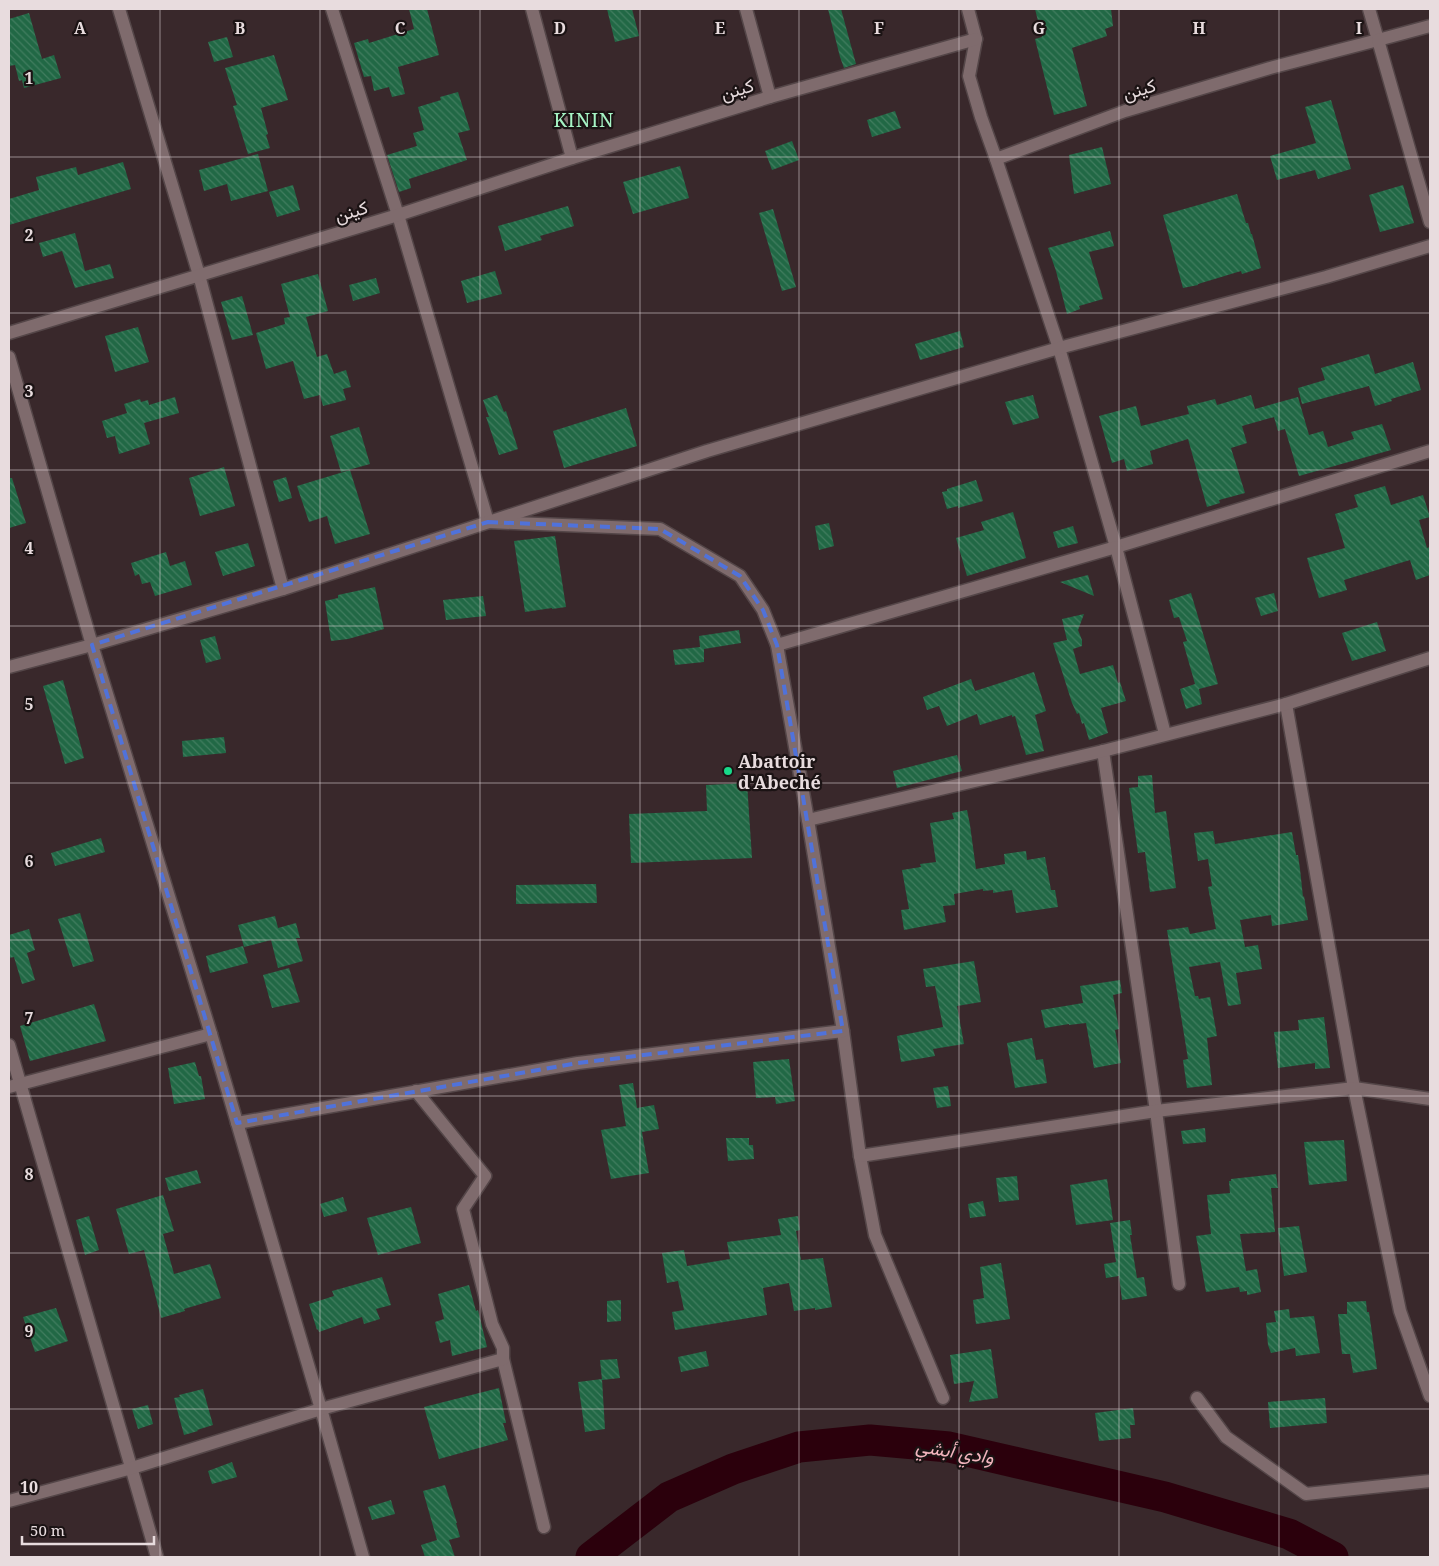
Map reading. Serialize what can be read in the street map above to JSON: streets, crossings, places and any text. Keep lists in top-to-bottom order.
{
  "streets": {
    "street": ["كينن"]
  },
  "districts": ["KININ"],
  "water": ["وادي أبشي"],
  "places": ["Abattoir d'Abeché"],
  "scale_bar": "50 m",
  "grid": {
    "columns": [
      "A",
      "B",
      "C",
      "D",
      "E",
      "F",
      "G",
      "H",
      "I"
    ],
    "rows": [
      "1",
      "2",
      "3",
      "4",
      "5",
      "6",
      "7",
      "8",
      "9",
      "10"
    ]
  }
}
